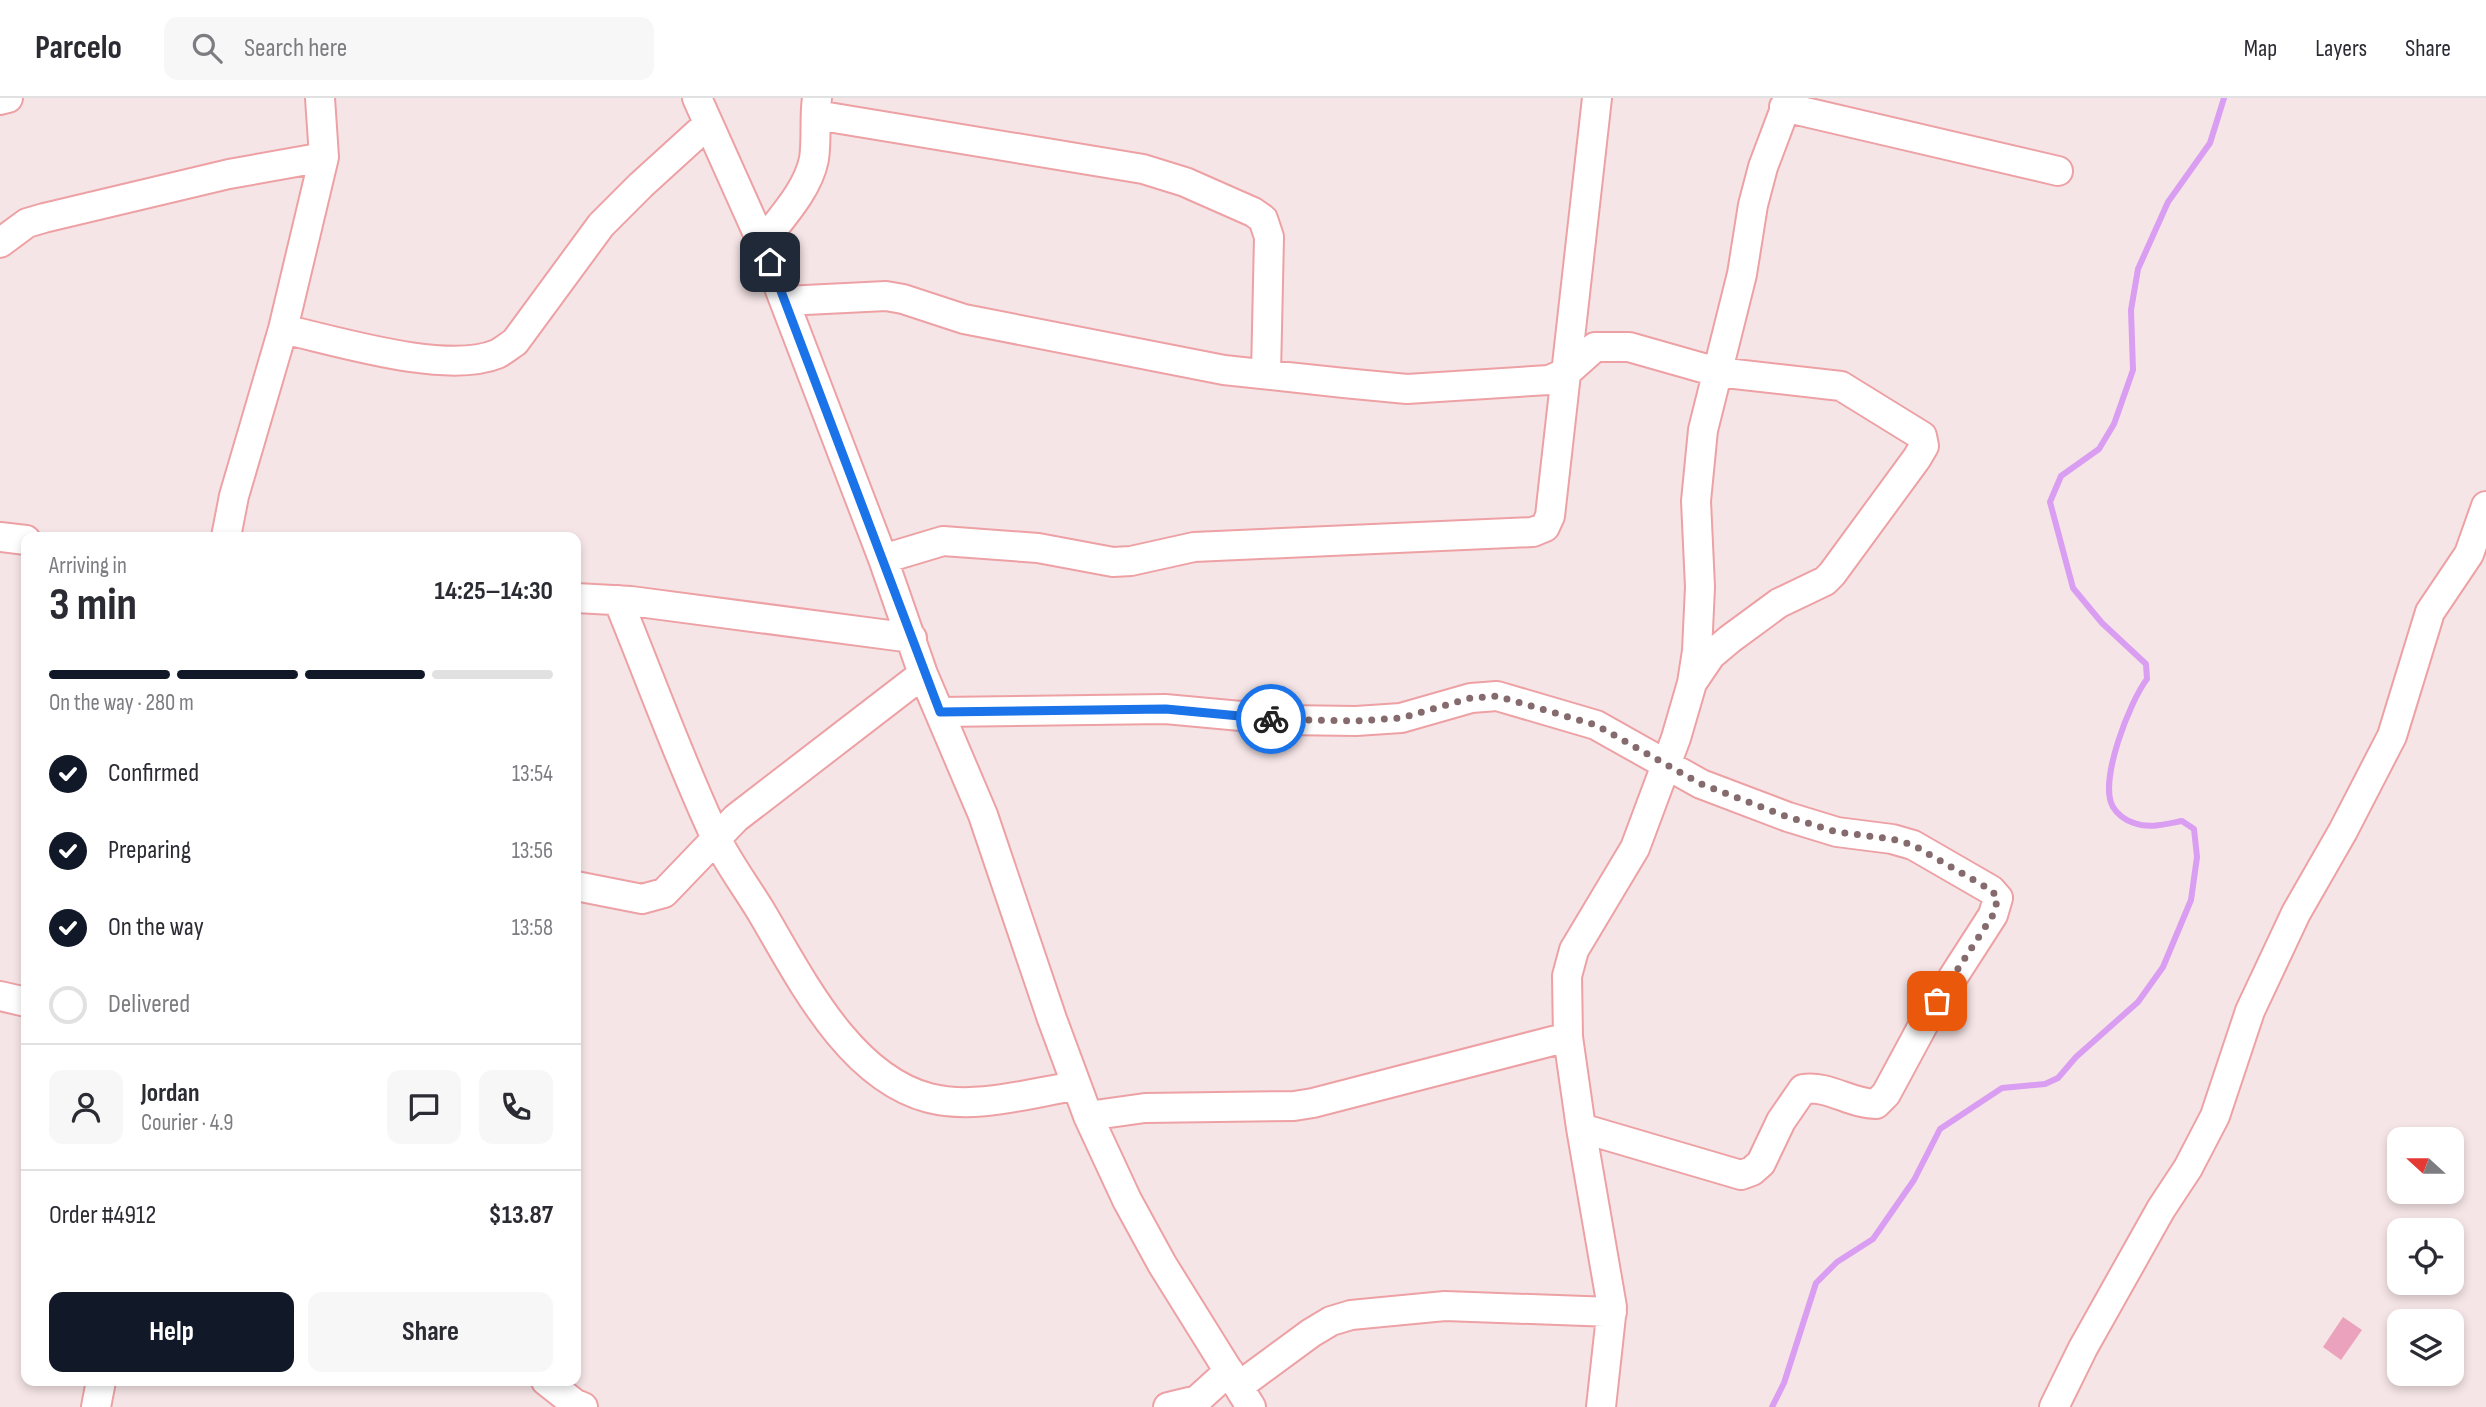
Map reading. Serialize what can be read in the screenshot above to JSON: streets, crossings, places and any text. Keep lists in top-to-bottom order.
{
  "north": "left",
  "page": {
    "header": "Parcelo",
    "search": "Search here",
    "nav": ["Map", "Layers", "Share"],
    "heading": ["3 min", "Arriving in", "14:25–14:30"],
    "panel": [
      "Jordan",
      "Courier · 4.9",
      "Order #4912",
      "$13.87"
    ],
    "bar": "On the way · 280 m",
    "list": [
      ["Confirmed", "13:54"],
      ["Preparing", "13:56"],
      ["On the way", "13:58"],
      "Delivered"
    ],
    "buttons": ["Help", "Share"]
  }
}
